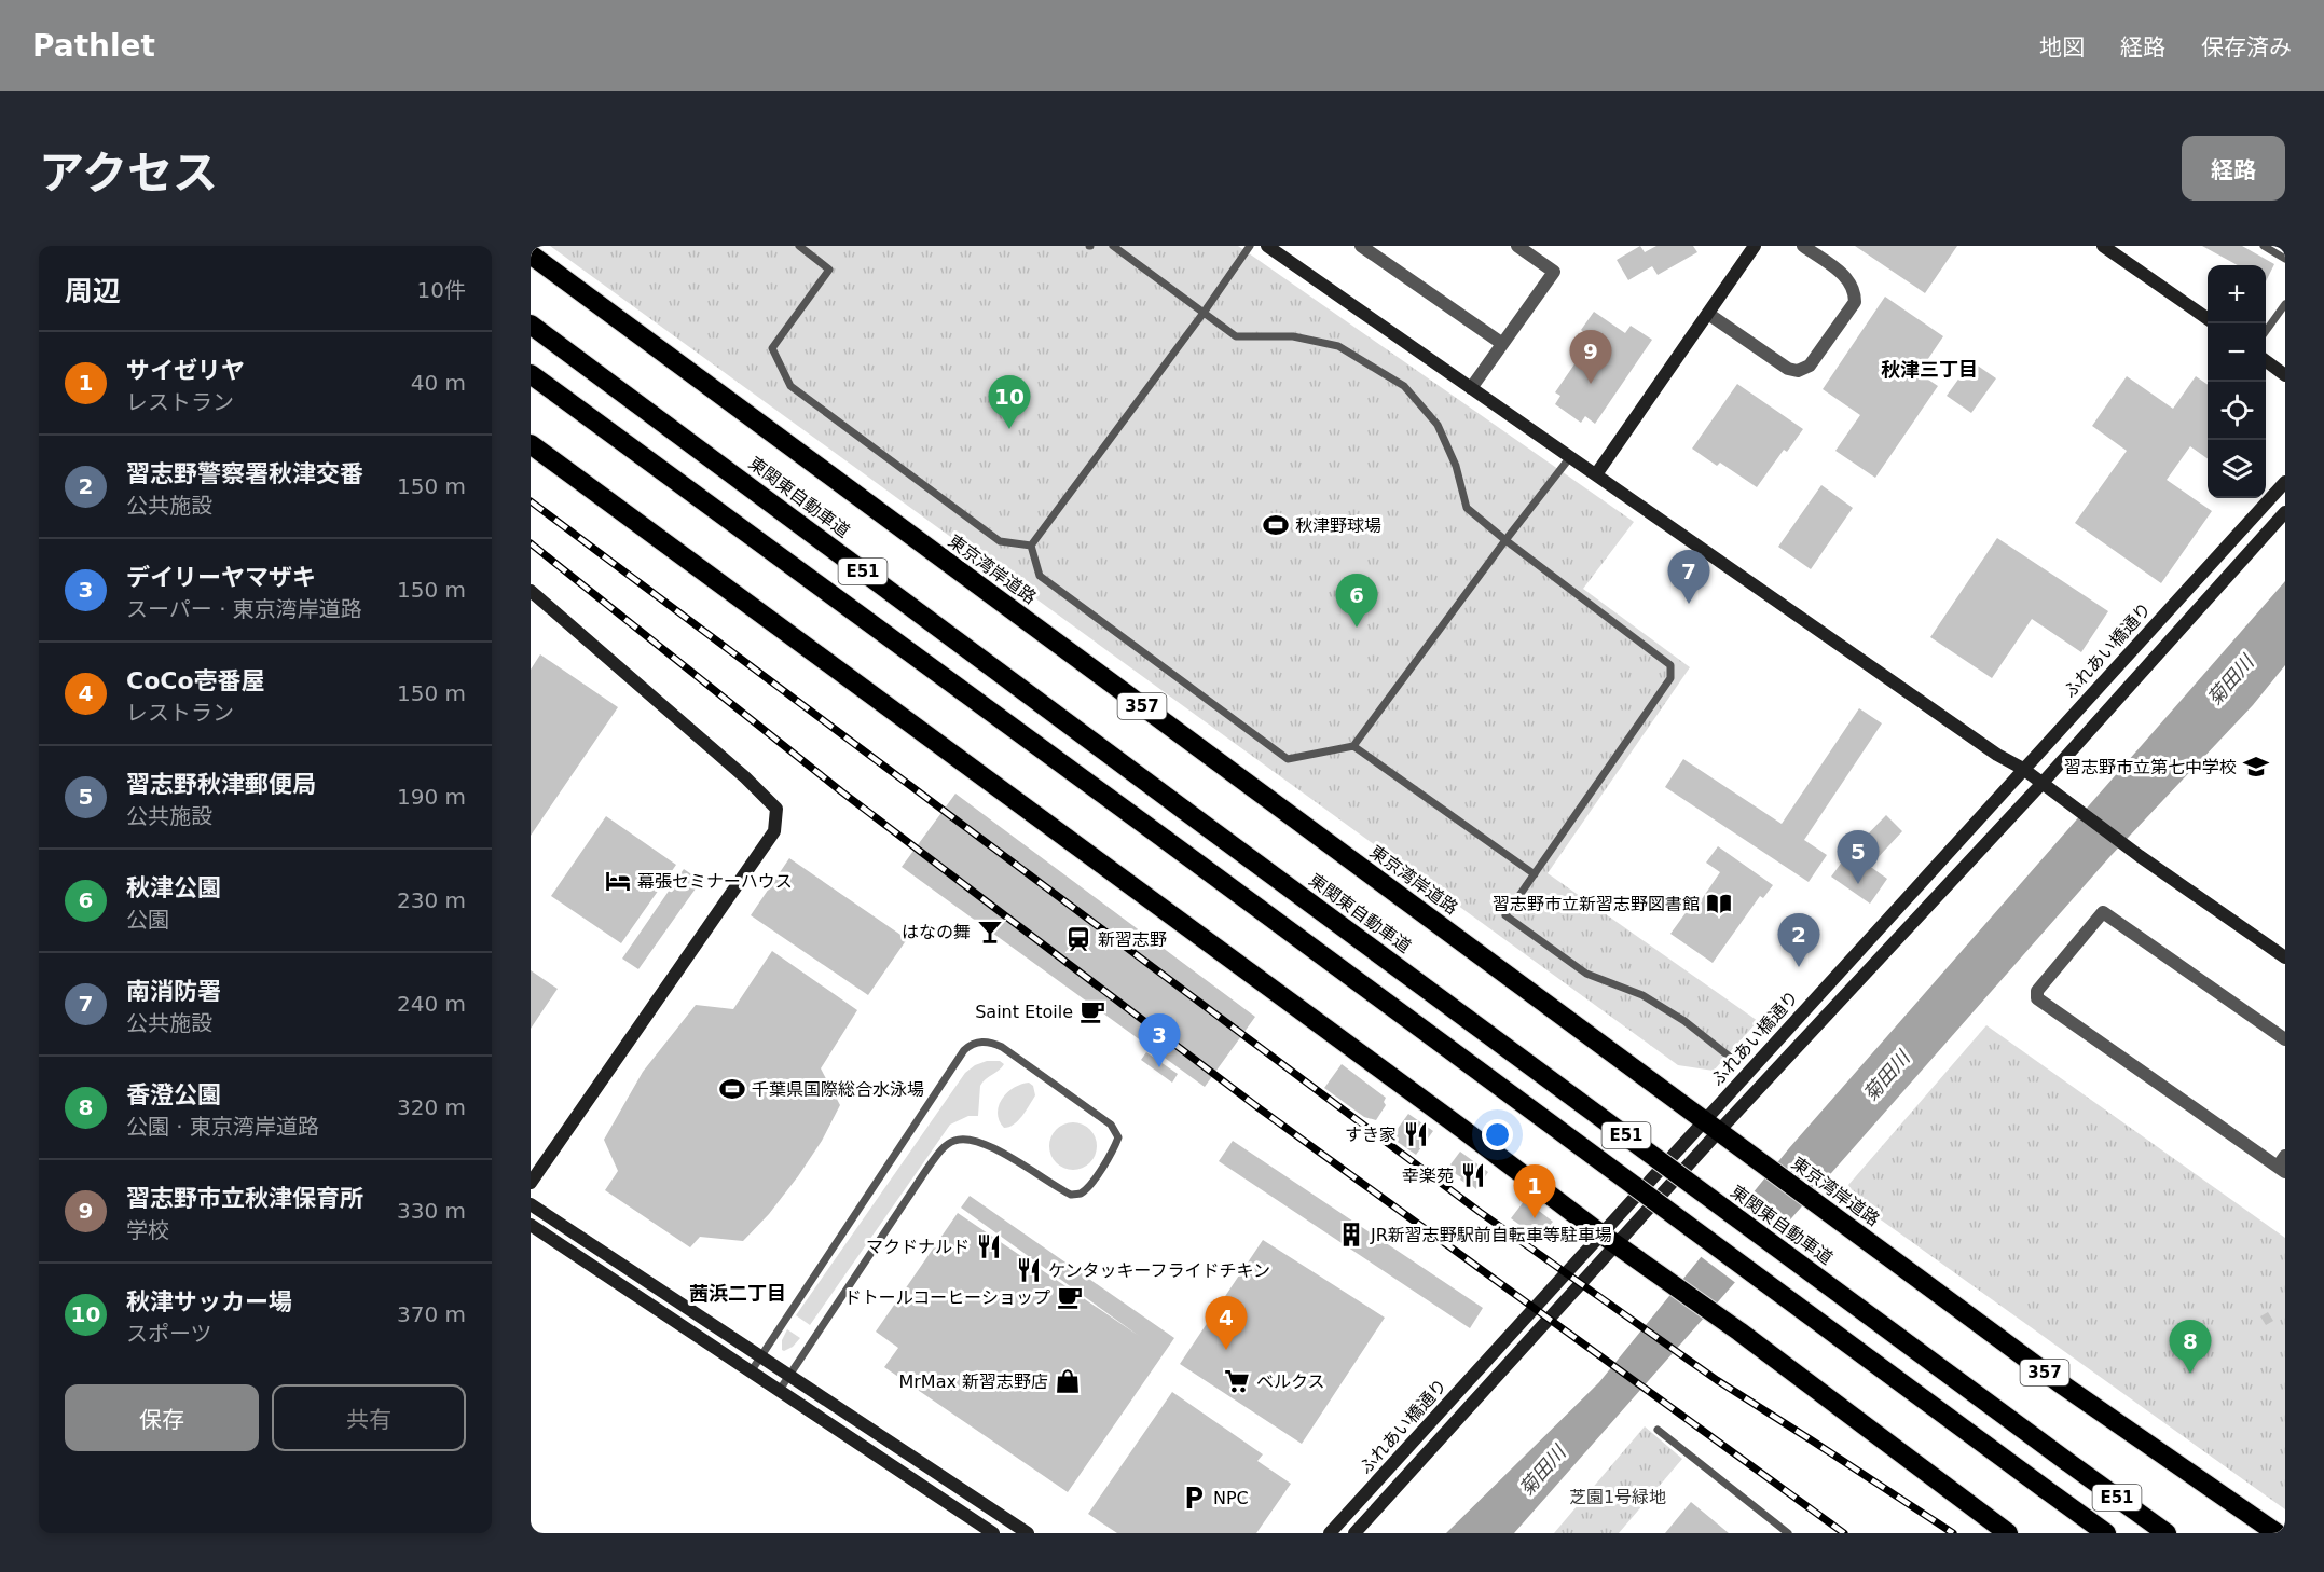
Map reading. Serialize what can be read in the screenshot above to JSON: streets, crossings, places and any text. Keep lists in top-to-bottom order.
{
  "streets": {
    "highway": [
      "東関東自動車道",
      "東京湾岸道路",
      "E51",
      "357"
    ],
    "street": ["ふれあい橋通り"]
  },
  "crossings": [
    ["東京湾岸道路", "ふれあい橋通り"]
  ],
  "districts": ["秋津三丁目", "茜浜二丁目"],
  "water": ["菊田川"],
  "parks": ["芝園1号緑地"],
  "places": {
    "sports": ["秋津野球場", "千葉県国際総合水泳場"],
    "school or university": ["習志野市立第七中学校"],
    "hotel": ["幕張セミナーハウス"],
    "library": ["習志野市立新習志野図書館"],
    "bar": ["はなの舞"],
    "station": ["新習志野"],
    "cafe": ["Saint Etoile", "ドトールコーヒーショップ"],
    "restaurant": [
      "すき家",
      "幸楽苑",
      "マクドナルド",
      "ケンタッキーフライドチキン"
    ],
    "building": ["JR新習志野駅前自転車等駐車場"],
    "shop": ["MrMax 新習志野店"],
    "supermarket": ["ベルクス"],
    "parking": ["NPC"]
  },
  "page": {
    "header": "Pathlet",
    "nav": ["地図", "経路", "保存済み"],
    "title": "アクセス",
    "buttons": [
      "経路",
      ["保存", "共有"]
    ],
    "heading": ["周辺", "10件"],
    "map_buttons": ["+", "−"],
    "list": [
      {
        "mark": "1",
        "name": "サイゼリヤ",
        "note": "レストラン",
        "value": "40 m"
      },
      {
        "mark": "2",
        "name": "習志野警察署秋津交番",
        "note": "公共施設",
        "value": "150 m"
      },
      {
        "mark": "3",
        "name": "デイリーヤマザキ",
        "note": "スーパー · 東京湾岸道路",
        "value": "150 m"
      },
      {
        "mark": "4",
        "name": "CoCo壱番屋",
        "note": "レストラン",
        "value": "150 m"
      },
      {
        "mark": "5",
        "name": "習志野秋津郵便局",
        "note": "公共施設",
        "value": "190 m"
      },
      {
        "mark": "6",
        "name": "秋津公園",
        "note": "公園",
        "value": "230 m"
      },
      {
        "mark": "7",
        "name": "南消防署",
        "note": "公共施設",
        "value": "240 m"
      },
      {
        "mark": "8",
        "name": "香澄公園",
        "note": "公園 · 東京湾岸道路",
        "value": "320 m"
      },
      {
        "mark": "9",
        "name": "習志野市立秋津保育所",
        "note": "学校",
        "value": "330 m"
      },
      {
        "mark": "10",
        "name": "秋津サッカー場",
        "note": "スポーツ",
        "value": "370 m"
      }
    ],
    "pins": [
      "9",
      "10",
      "7",
      "6",
      "5",
      "2",
      "3",
      "1",
      "4",
      "8"
    ]
  }
}
